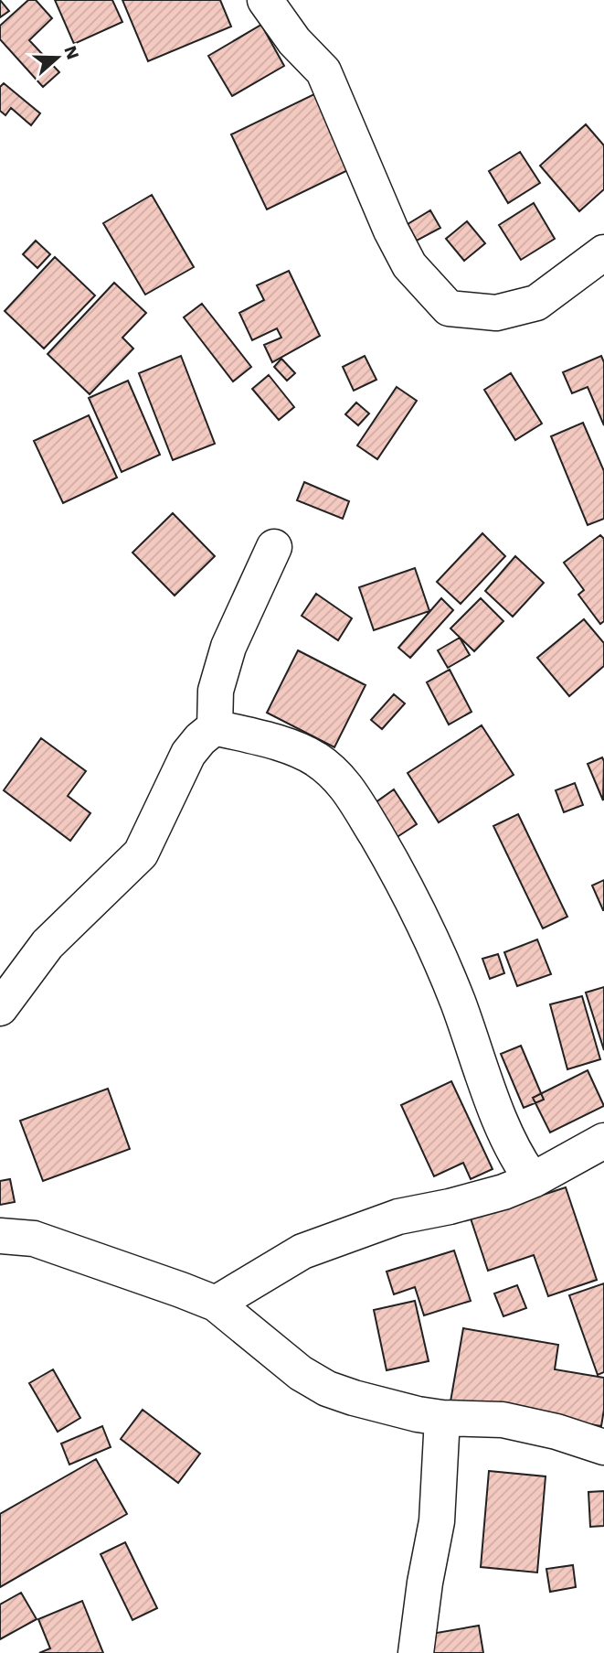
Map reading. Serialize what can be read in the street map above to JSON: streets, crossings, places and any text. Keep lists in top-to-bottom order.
{
  "north": "right"
}
